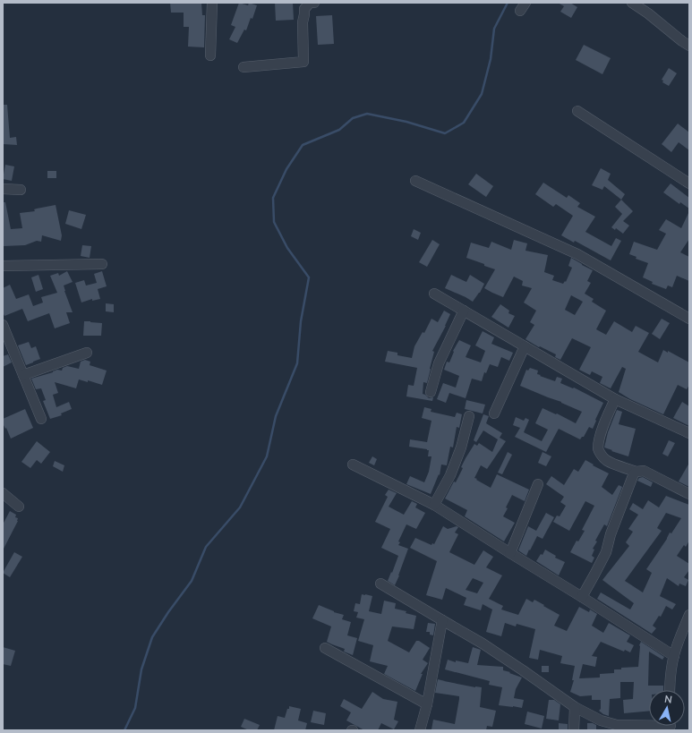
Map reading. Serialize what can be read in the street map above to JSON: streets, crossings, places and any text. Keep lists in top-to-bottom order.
{
  "north": "top"
}
